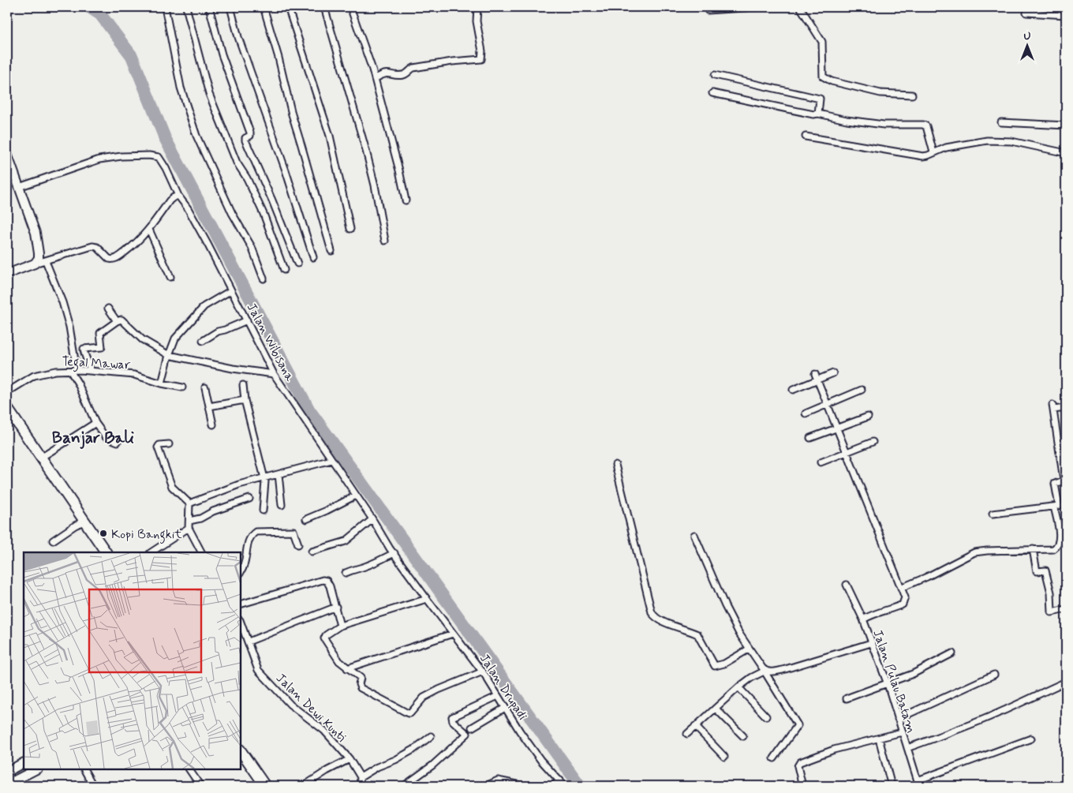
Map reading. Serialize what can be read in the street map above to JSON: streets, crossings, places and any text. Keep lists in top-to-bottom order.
{
  "streets": {
    "street": [
      "Jalan Wibisana",
      "Tegal Mawar",
      "Jalan Pulau Batam",
      "Jalan Drupadi",
      "Jalan Dewi Kunti"
    ]
  },
  "crossings": [
    ["Jalan Wibisana", "Jalan Drupadi"]
  ],
  "districts": ["Banjar Bali"],
  "places": ["Kopi Bangkit"],
  "north": "top"
}
